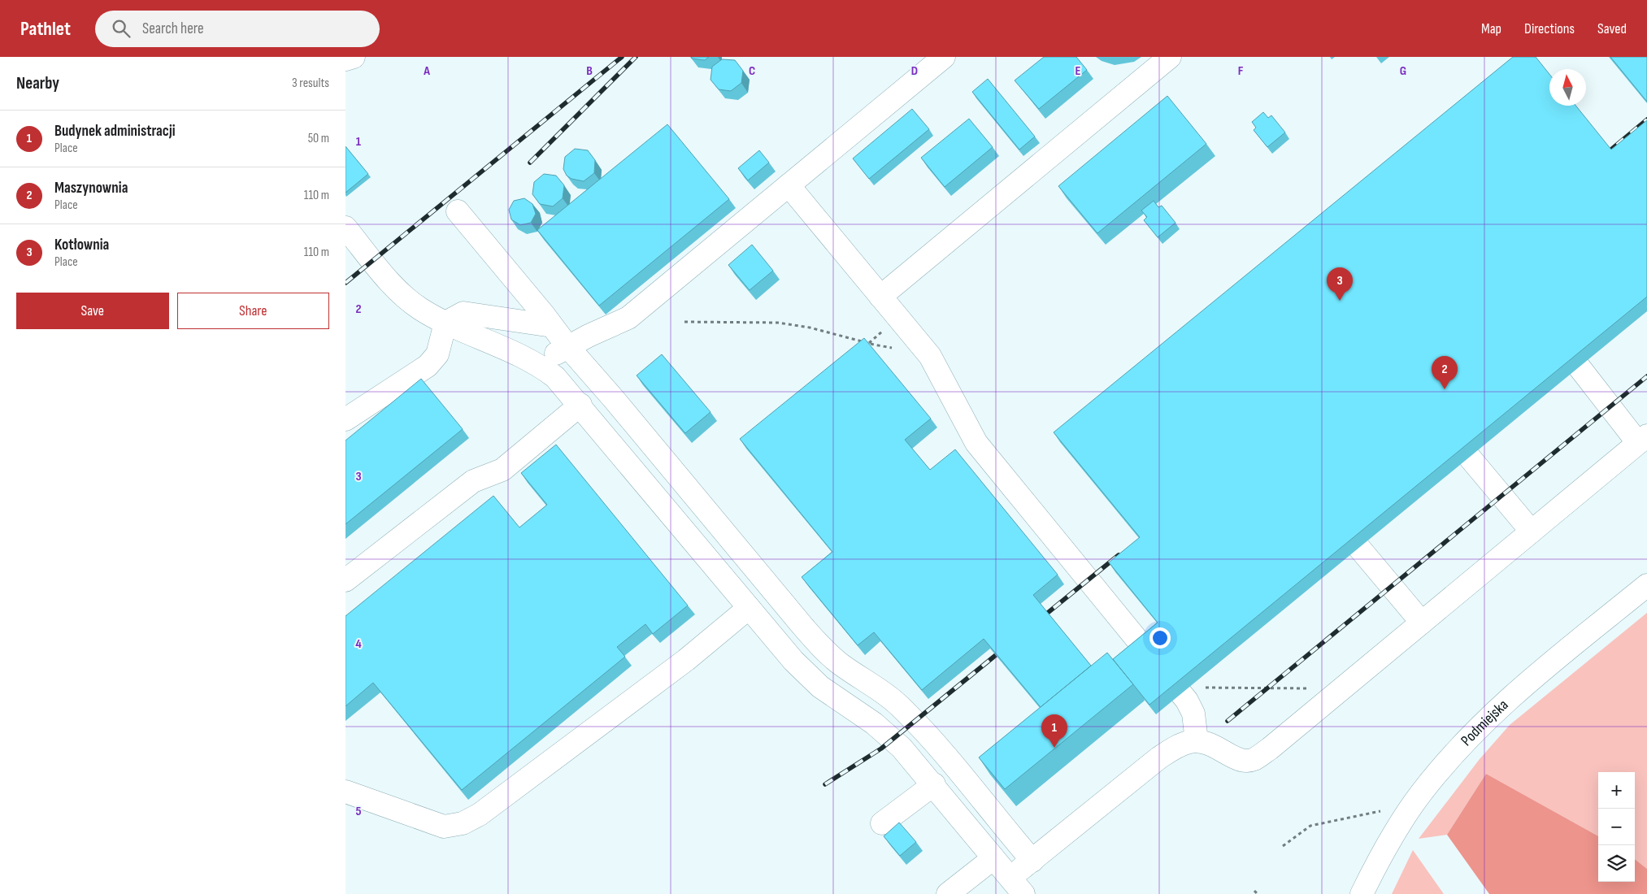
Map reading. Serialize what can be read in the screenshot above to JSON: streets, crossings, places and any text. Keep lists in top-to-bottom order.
{
  "streets": {
    "street": ["Podmiejska"]
  },
  "north": "top",
  "page": {
    "header": "Pathlet",
    "search": "Search here",
    "nav": ["Map", "Directions", "Saved"],
    "heading": ["Nearby", "3 results"],
    "list": [
      {
        "mark": "1",
        "name": "Budynek administracji",
        "note": "Place",
        "value": "50 m"
      },
      {
        "mark": "2",
        "name": "Maszynownia",
        "note": "Place",
        "value": "110 m"
      },
      {
        "mark": "3",
        "name": "Kotłownia",
        "note": "Place",
        "value": "110 m"
      }
    ],
    "pins": ["3", "2", "1"],
    "buttons": ["Save", "Share"],
    "map_buttons": ["+", "−"]
  },
  "grid": {
    "columns": [
      "A",
      "B",
      "C",
      "D",
      "E",
      "F",
      "G"
    ],
    "rows": [
      "1",
      "2",
      "3",
      "4",
      "5"
    ]
  }
}
